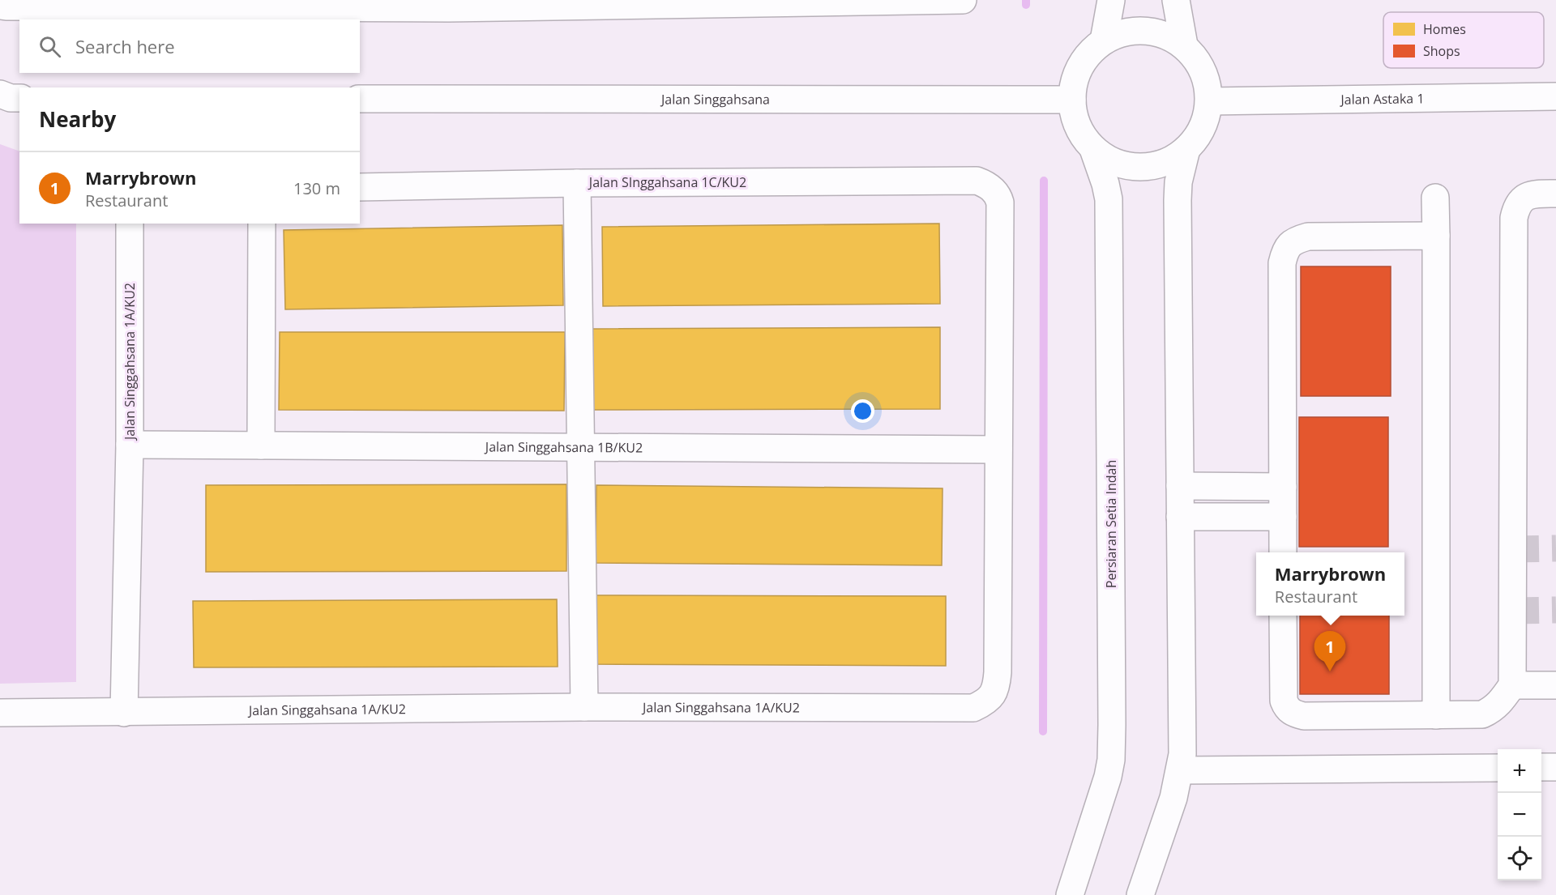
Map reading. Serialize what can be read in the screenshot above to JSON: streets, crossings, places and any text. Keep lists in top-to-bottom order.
{
  "streets": {
    "street": [
      "Jalan Astaka 1",
      "Jalan Singgahsana",
      "Jalan SInggahsana 1C/KU2",
      "Jalan Singgahsana 1A/KU2",
      "Jalan Singgahsana 1B/KU2",
      "Persiaran Setia Indah"
    ]
  },
  "crossings": [
    ["Jalan Astaka 1", "Jalan Singgahsana"],
    ["Jalan Astaka 1", "Persiaran Setia Indah"],
    ["Jalan Singgahsana", "Persiaran Setia Indah"],
    ["Jalan SInggahsana 1C/KU2", "Jalan Singgahsana 1A/KU2"],
    ["Jalan Singgahsana 1A/KU2", "Jalan Singgahsana 1B/KU2"]
  ],
  "legend": ["Homes", "Shops"],
  "page": {
    "search": "Search here",
    "heading": "Nearby",
    "list": [
      {
        "mark": "1",
        "name": "Marrybrown",
        "note": "Restaurant",
        "value": "130 m"
      }
    ],
    "popup": ["Marrybrown", "Restaurant"],
    "pins": "1",
    "map_buttons": ["+", "−"]
  }
}
